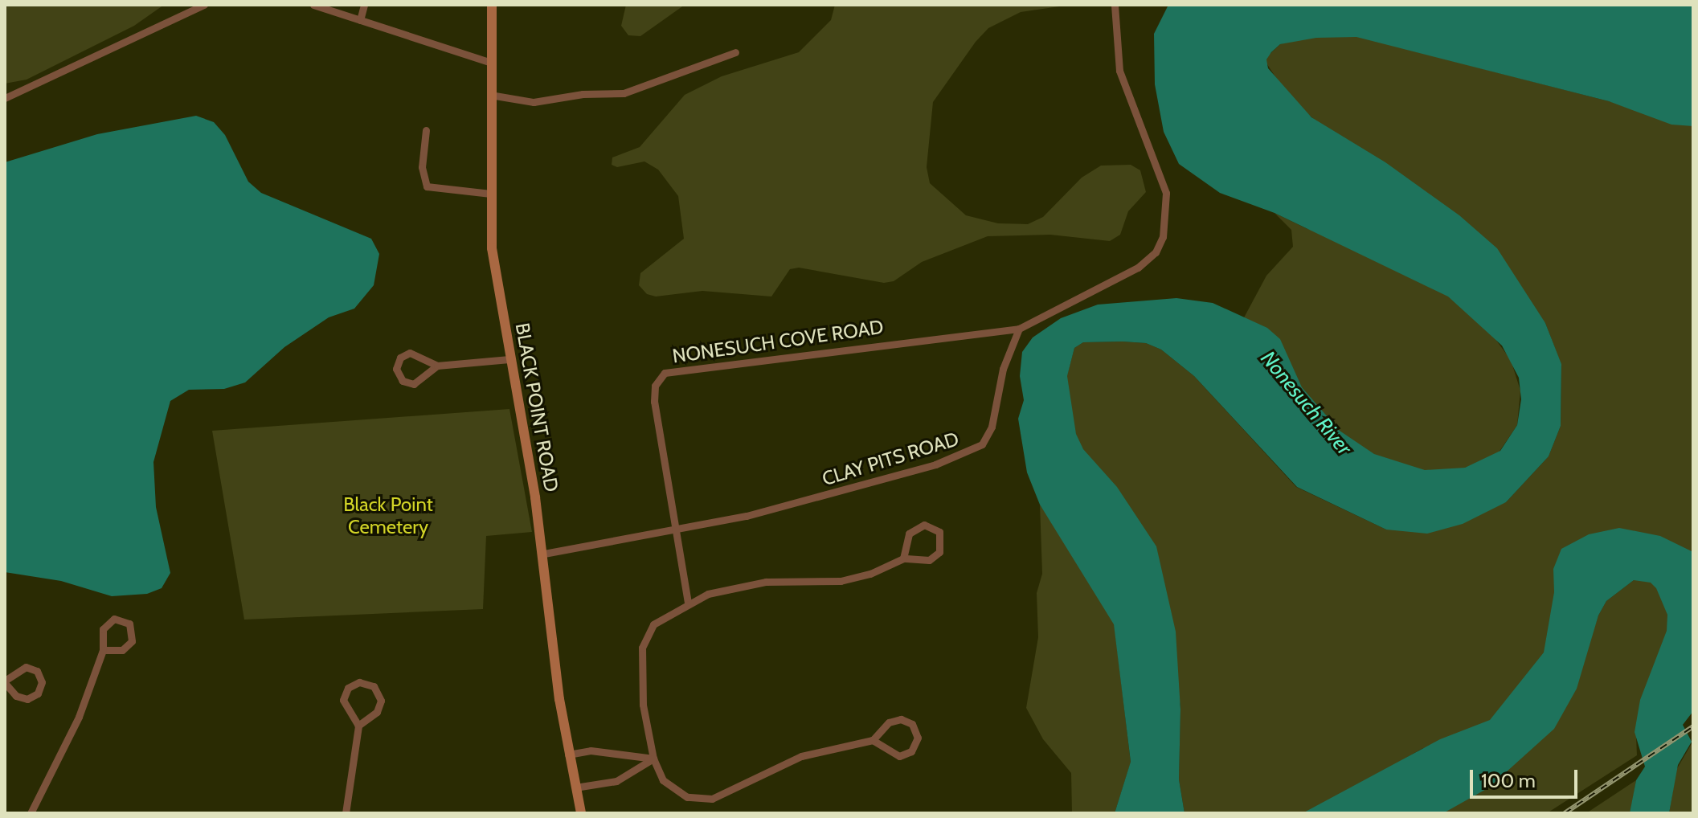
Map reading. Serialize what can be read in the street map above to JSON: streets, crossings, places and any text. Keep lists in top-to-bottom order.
{
  "streets": {
    "main road": ["BLACK POINT ROAD"],
    "street": ["NONESUCH COVE ROAD", "CLAY PITS ROAD"]
  },
  "crossings": [
    ["NONESUCH COVE ROAD", "CLAY PITS ROAD"],
    ["BLACK POINT ROAD", "CLAY PITS ROAD"]
  ],
  "water": ["Nonesuch River"],
  "parks": ["Black Point Cemetery"],
  "scale_bar": "100 m"
}
